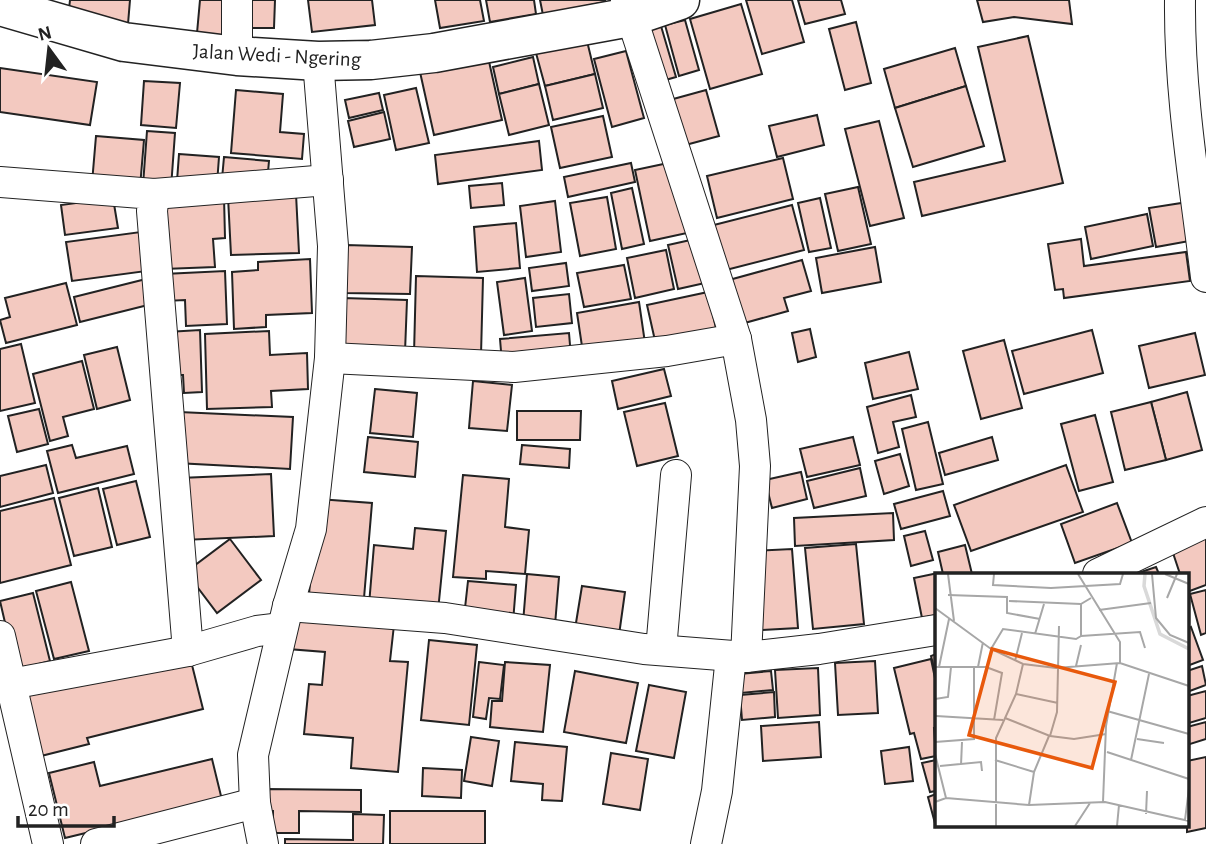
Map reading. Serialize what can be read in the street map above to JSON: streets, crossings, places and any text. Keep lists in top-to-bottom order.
{
  "streets": {
    "main road": ["Jalan Wedi - Ngering"]
  },
  "scale_bar": "20 m",
  "north": "top"
}
